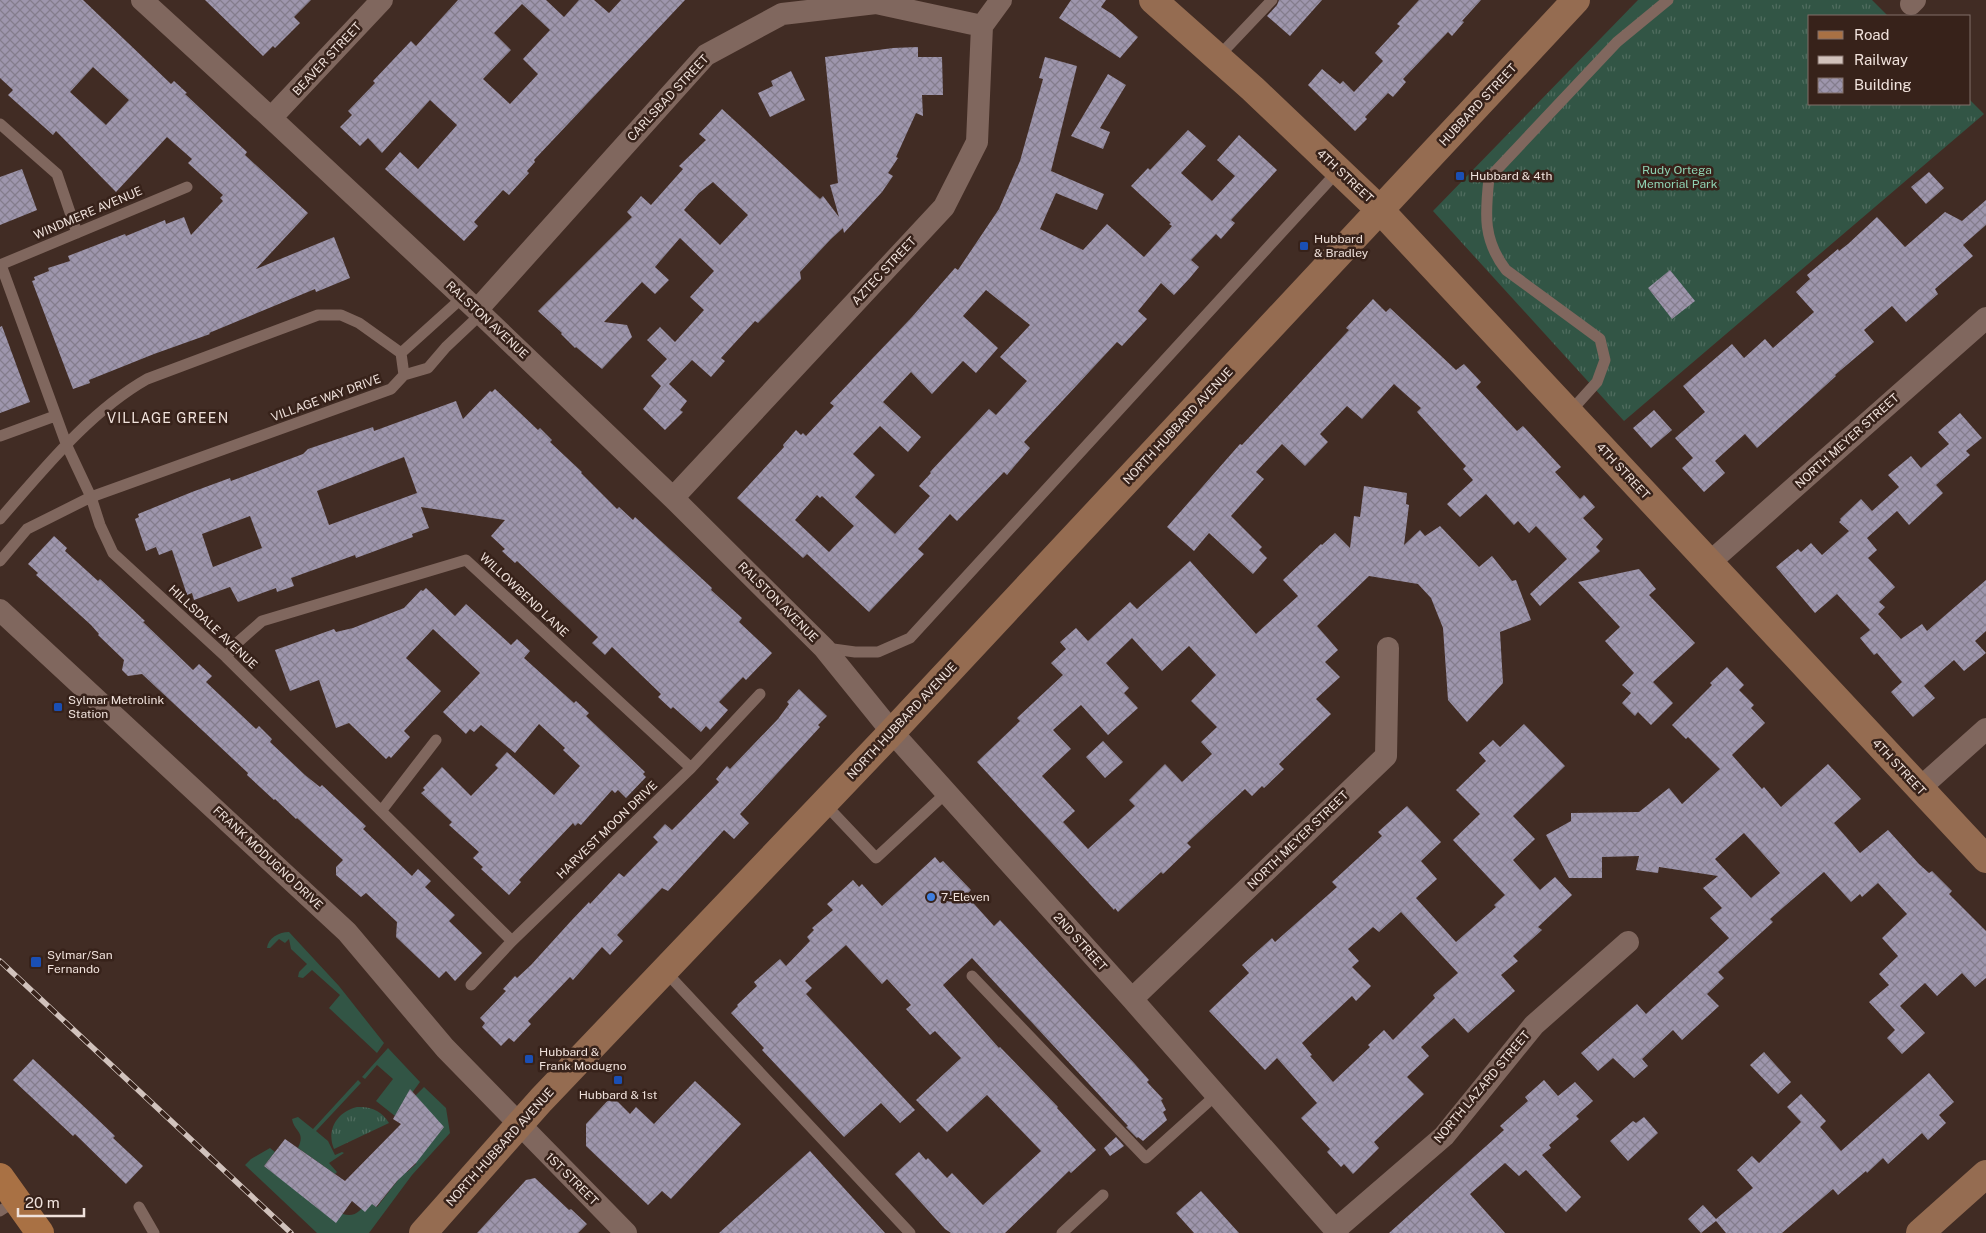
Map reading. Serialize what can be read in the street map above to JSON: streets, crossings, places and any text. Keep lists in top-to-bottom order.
{
  "streets": {
    "main road": ["HUBBARD STREET", "4TH STREET", "NORTH HUBBARD AVENUE"],
    "street": [
      "BEAVER STREET",
      "CARLSBAD STREET",
      "AZTEC STREET",
      "RALSTON AVENUE",
      "NORTH MEYER STREET",
      "FRANK MODUGNO DRIVE",
      "2ND STREET",
      "NORTH LAZARD STREET",
      "1ST STREET"
    ],
    "lane": [
      "WINDMERE AVENUE",
      "VILLAGE WAY DRIVE",
      "WILLOWBEND LANE",
      "HILLSDALE AVENUE",
      "HARVEST MOON DRIVE"
    ]
  },
  "crossings": [
    ["BEAVER STREET", "RALSTON AVENUE"],
    ["CARLSBAD STREET", "AZTEC STREET"],
    ["CARLSBAD STREET", "RALSTON AVENUE"],
    ["HUBBARD STREET", "4TH STREET"],
    ["HUBBARD STREET", "NORTH HUBBARD AVENUE"],
    ["4TH STREET", "NORTH HUBBARD AVENUE"],
    ["4TH STREET", "NORTH MEYER STREET"],
    ["WINDMERE AVENUE", "HILLSDALE AVENUE"],
    ["AZTEC STREET", "RALSTON AVENUE"],
    ["RALSTON AVENUE", "2ND STREET"],
    ["VILLAGE WAY DRIVE", "HILLSDALE AVENUE"],
    ["NORTH HUBBARD AVENUE", "FRANK MODUGNO DRIVE"],
    ["NORTH HUBBARD AVENUE", "2ND STREET"],
    ["NORTH HUBBARD AVENUE", "1ST STREET"],
    ["NORTH MEYER STREET", "2ND STREET"],
    ["WILLOWBEND LANE", "HILLSDALE AVENUE"],
    ["WILLOWBEND LANE", "HARVEST MOON DRIVE"],
    ["HILLSDALE AVENUE", "HARVEST MOON DRIVE"],
    ["FRANK MODUGNO DRIVE", "1ST STREET"],
    ["2ND STREET", "NORTH LAZARD STREET"]
  ],
  "districts": ["VILLAGE GREEN"],
  "parks": ["Rudy Ortega Memorial Park"],
  "places": {
    "transit": [
      "Hubbard & 4th",
      "Hubbard & Bradley",
      "Sylmar Metrolink Station",
      "Sylmar/San Fernando",
      "Hubbard & Frank Modugno",
      "Hubbard & 1st"
    ],
    "other": ["7-Eleven"]
  },
  "legend": ["Road", "Railway", "Building"],
  "scale_bar": "20 m"
}
